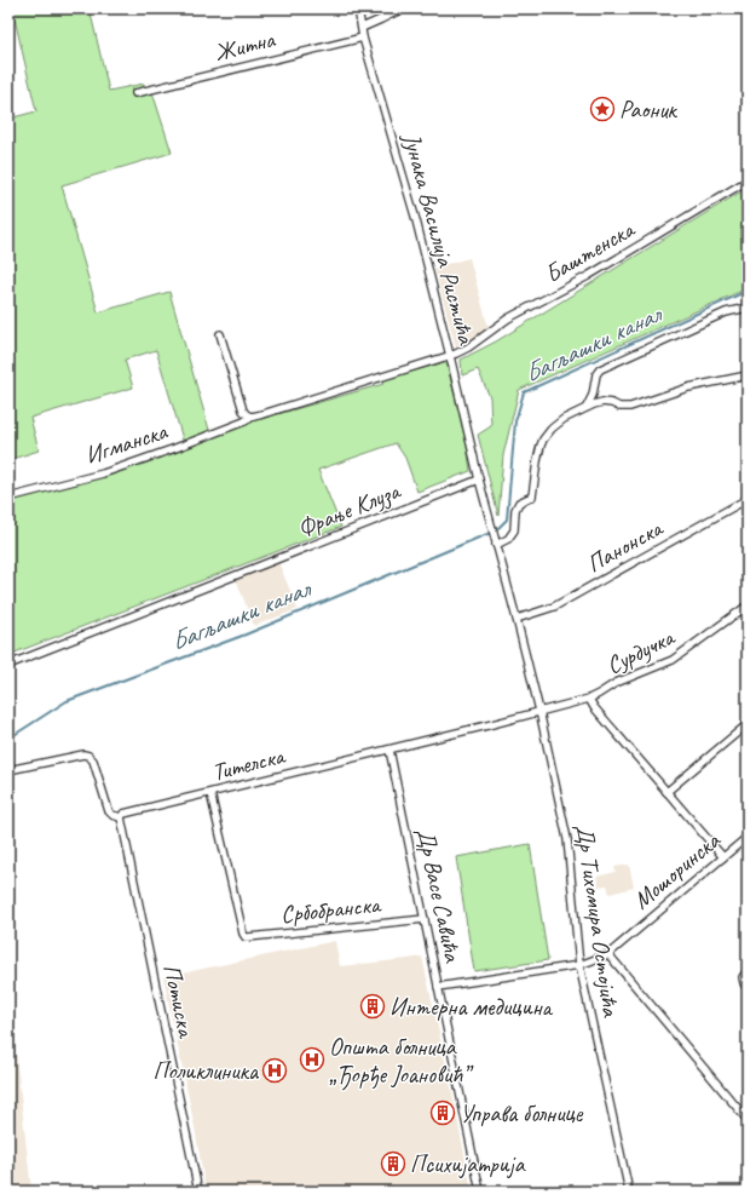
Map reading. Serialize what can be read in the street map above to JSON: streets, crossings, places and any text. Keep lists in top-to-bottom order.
{
  "streets": {
    "street": [
      "Житна",
      "Јунака Василија Ристића",
      "Баштенска",
      "Игманска",
      "Фрање Клуза",
      "Панонска",
      "Сурдучка",
      "Тителска",
      "Мошоринска",
      "Др Васе Савића",
      "Србобранска",
      "Др Тихомира Остојића",
      "Потиска"
    ]
  },
  "crossings": [
    ["Житна", "Јунака Василија Ристића"],
    ["Јунака Василија Ристића", "Баштенска"],
    ["Јунака Василија Ристића", "Игманска"],
    ["Јунака Василија Ристића", "Фрање Клуза"],
    ["Баштенска", "Игманска"],
    ["Сурдучка", "Тителска"],
    ["Сурдучка", "Др Тихомира Остојића"],
    ["Тителска", "Др Васе Савића"],
    ["Тителска", "Србобранска"],
    ["Тителска", "Др Тихомира Остојића"],
    ["Тителска", "Потиска"],
    ["Мошоринска", "Др Васе Савића"],
    ["Мошоринска", "Др Тихомира Остојића"],
    ["Др Васе Савића", "Србобранска"]
  ],
  "water": ["Багљашки канал"],
  "places": {
    "place": ["Раоник"],
    "building": ["Интерна медицина", "Управа болнице", "Психијатрија"],
    "hospital": ["Општа болница „Ђорђе Јоановић”", "Поликлиника"]
  }
}
